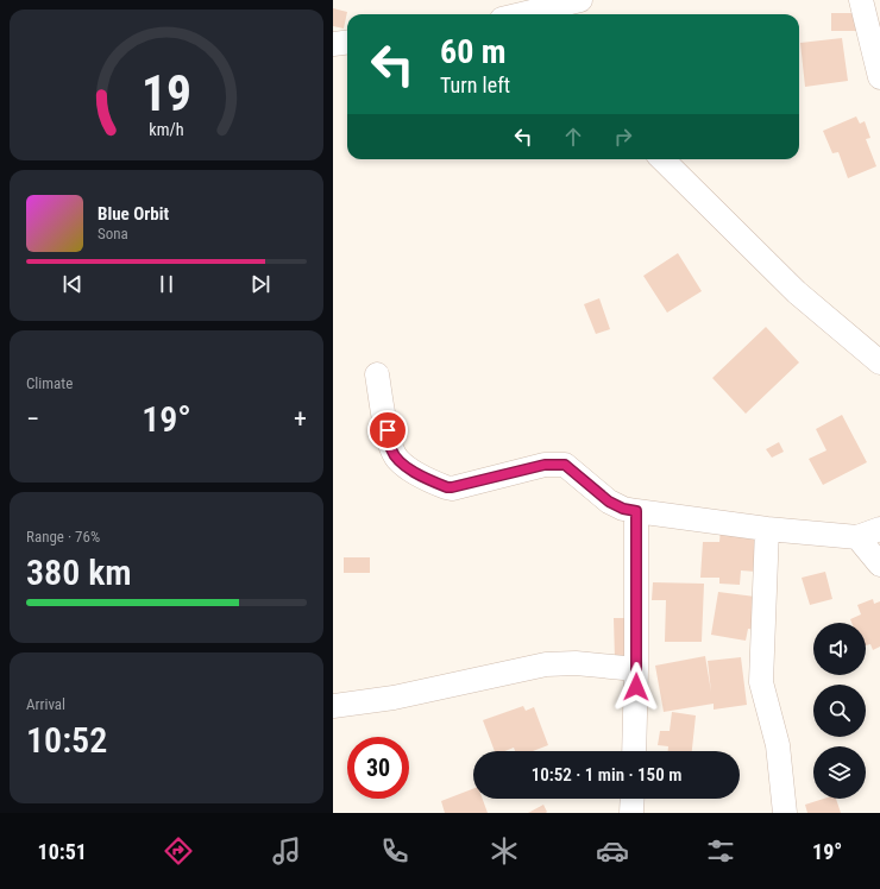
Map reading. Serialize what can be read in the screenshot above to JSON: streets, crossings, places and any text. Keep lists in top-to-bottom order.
{
  "page": {
    "turn": ["60 m", "Turn left"],
    "song": ["Blue Orbit", "Sona"],
    "tile": [
      "Climate",
      ["Range · 76%", "380 km"],
      ["Arrival", "10:52"]
    ],
    "heat": ["−", "19°", "+"],
    "limit": "30",
    "trip": "10:52 · 1 min · 150 m",
    "tabs": ["10:51", "19°"],
    "gauge": ["19", "km/h"]
  }
}
